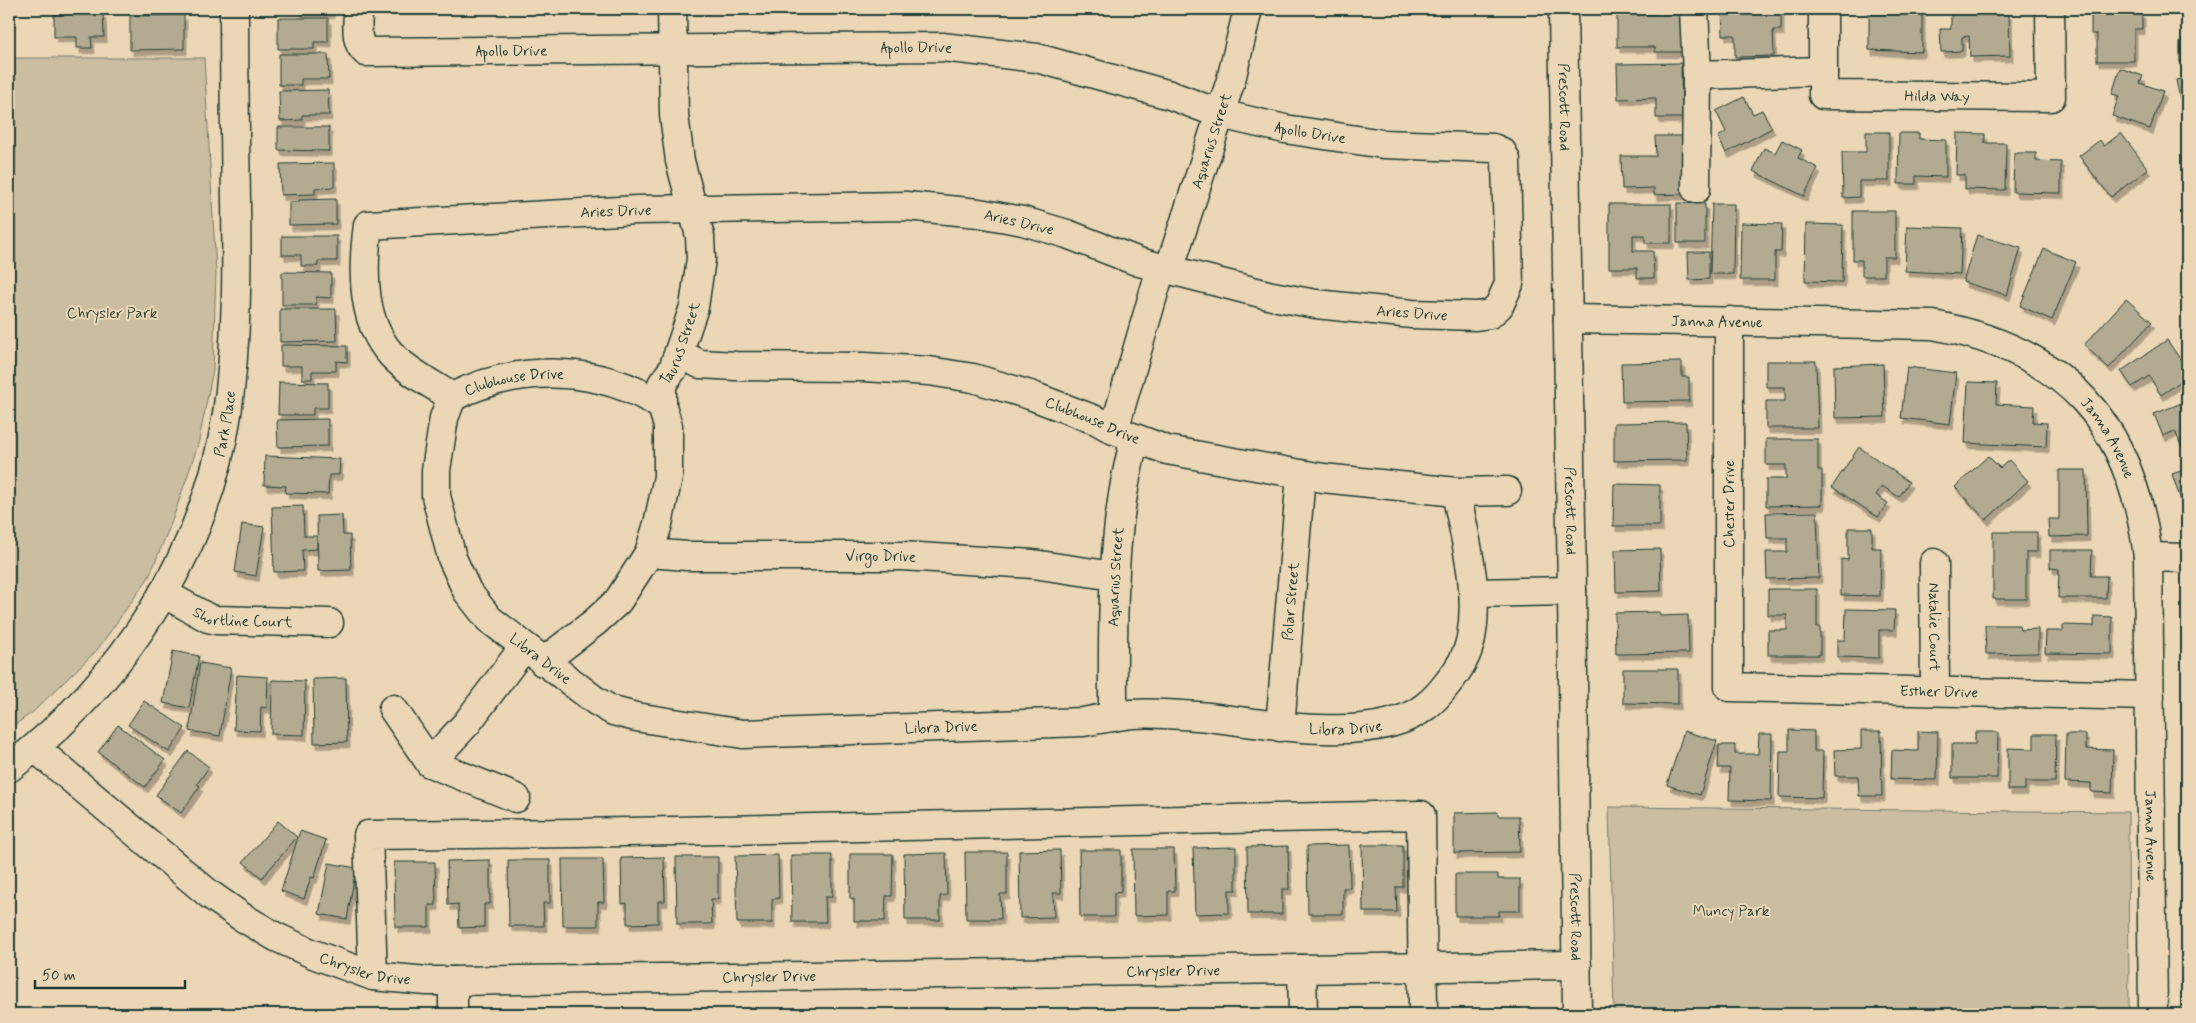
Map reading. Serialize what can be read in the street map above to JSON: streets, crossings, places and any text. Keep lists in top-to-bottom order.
{
  "streets": {
    "street": [
      "Apollo Drive",
      "Hilda Way",
      "Prescott Road",
      "Aquarius Street",
      "Aries Drive",
      "Janna Avenue",
      "Taurus Street",
      "Clubhouse Drive",
      "Park Place",
      "Chester Drive",
      "Virgo Drive",
      "Polar Street",
      "Shortline Court",
      "Natalie Court",
      "Libra Drive",
      "Esther Drive",
      "Chrysler Drive"
    ]
  },
  "crossings": [
    ["Apollo Drive", "Aquarius Street"],
    ["Apollo Drive", "Aries Drive"],
    ["Apollo Drive", "Taurus Street"],
    ["Prescott Road", "Janna Avenue"],
    ["Prescott Road", "Chrysler Drive"],
    ["Aquarius Street", "Aries Drive"],
    ["Aquarius Street", "Clubhouse Drive"],
    ["Aquarius Street", "Virgo Drive"],
    ["Aquarius Street", "Libra Drive"],
    ["Aries Drive", "Taurus Street"],
    ["Aries Drive", "Clubhouse Drive"],
    ["Janna Avenue", "Chester Drive"],
    ["Janna Avenue", "Esther Drive"],
    ["Taurus Street", "Clubhouse Drive"],
    ["Taurus Street", "Virgo Drive"],
    ["Taurus Street", "Libra Drive"],
    ["Clubhouse Drive", "Polar Street"],
    ["Clubhouse Drive", "Libra Drive"],
    ["Park Place", "Shortline Court"],
    ["Park Place", "Chrysler Drive"],
    ["Chester Drive", "Esther Drive"],
    ["Polar Street", "Libra Drive"],
    ["Natalie Court", "Esther Drive"]
  ],
  "parks": ["Chrysler Park", "Muncy Park"],
  "scale_bar": "50 m"
}
